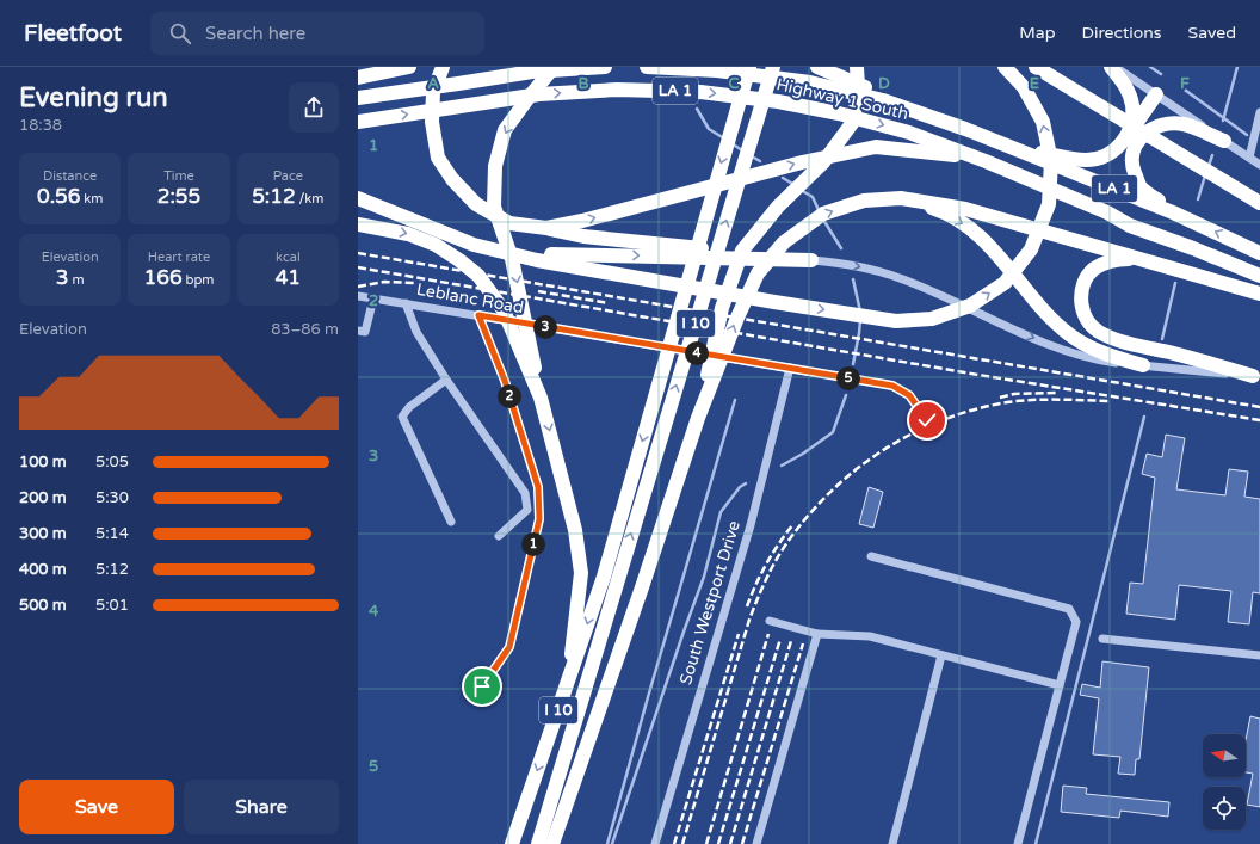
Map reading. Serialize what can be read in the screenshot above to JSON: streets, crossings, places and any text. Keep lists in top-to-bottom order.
{
  "streets": {
    "highway": ["LA 1", "Highway 1 South", "I 10"],
    "street": ["Leblanc Road", "South Westport Drive"]
  },
  "crossings": [
    ["Leblanc Road", "South Westport Drive"]
  ],
  "north": "left",
  "page": {
    "header": "Fleetfoot",
    "search": "Search here",
    "nav": ["Map", "Directions", "Saved"],
    "heading": ["Evening run", "18:38"],
    "stats": [
      ["Distance", "0.56 km"],
      ["Time", "2:55"],
      ["Pace", "5:12 /km"],
      ["Elevation", "3 m"],
      ["Heart rate", "166 bpm"],
      ["kcal", "41"]
    ],
    "chart": ["Elevation", "83–86 m"],
    "pins": [
      "3",
      "4",
      "5",
      "2",
      "1"
    ],
    "list": [
      {
        "name": "100 m",
        "note": "5:05"
      },
      {
        "name": "200 m",
        "note": "5:30"
      },
      {
        "name": "300 m",
        "note": "5:14"
      },
      {
        "name": "400 m",
        "note": "5:12"
      },
      {
        "name": "500 m",
        "note": "5:01"
      }
    ],
    "buttons": ["Save", "Share"]
  },
  "grid": {
    "columns": [
      "A",
      "B",
      "C",
      "D",
      "E",
      "F"
    ],
    "rows": [
      "1",
      "2",
      "3",
      "4",
      "5"
    ]
  }
}
